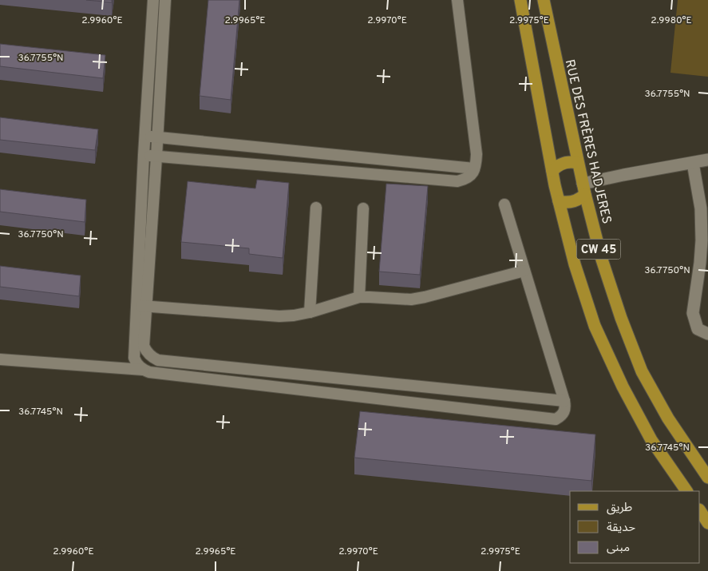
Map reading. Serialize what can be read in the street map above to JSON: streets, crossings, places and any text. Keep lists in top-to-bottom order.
{
  "streets": {
    "main road": ["RUE DES FRÈRES HADJERES", "CW 45"]
  },
  "legend": ["طريق", "حديقة", "مبنى"],
  "coordinates": [
    "2.9960°E",
    "2.9965°E",
    "2.9970°E",
    "2.9975°E",
    "2.9980°E",
    "36.7755°N",
    "36.7750°N",
    "36.7745°N"
  ]
}
